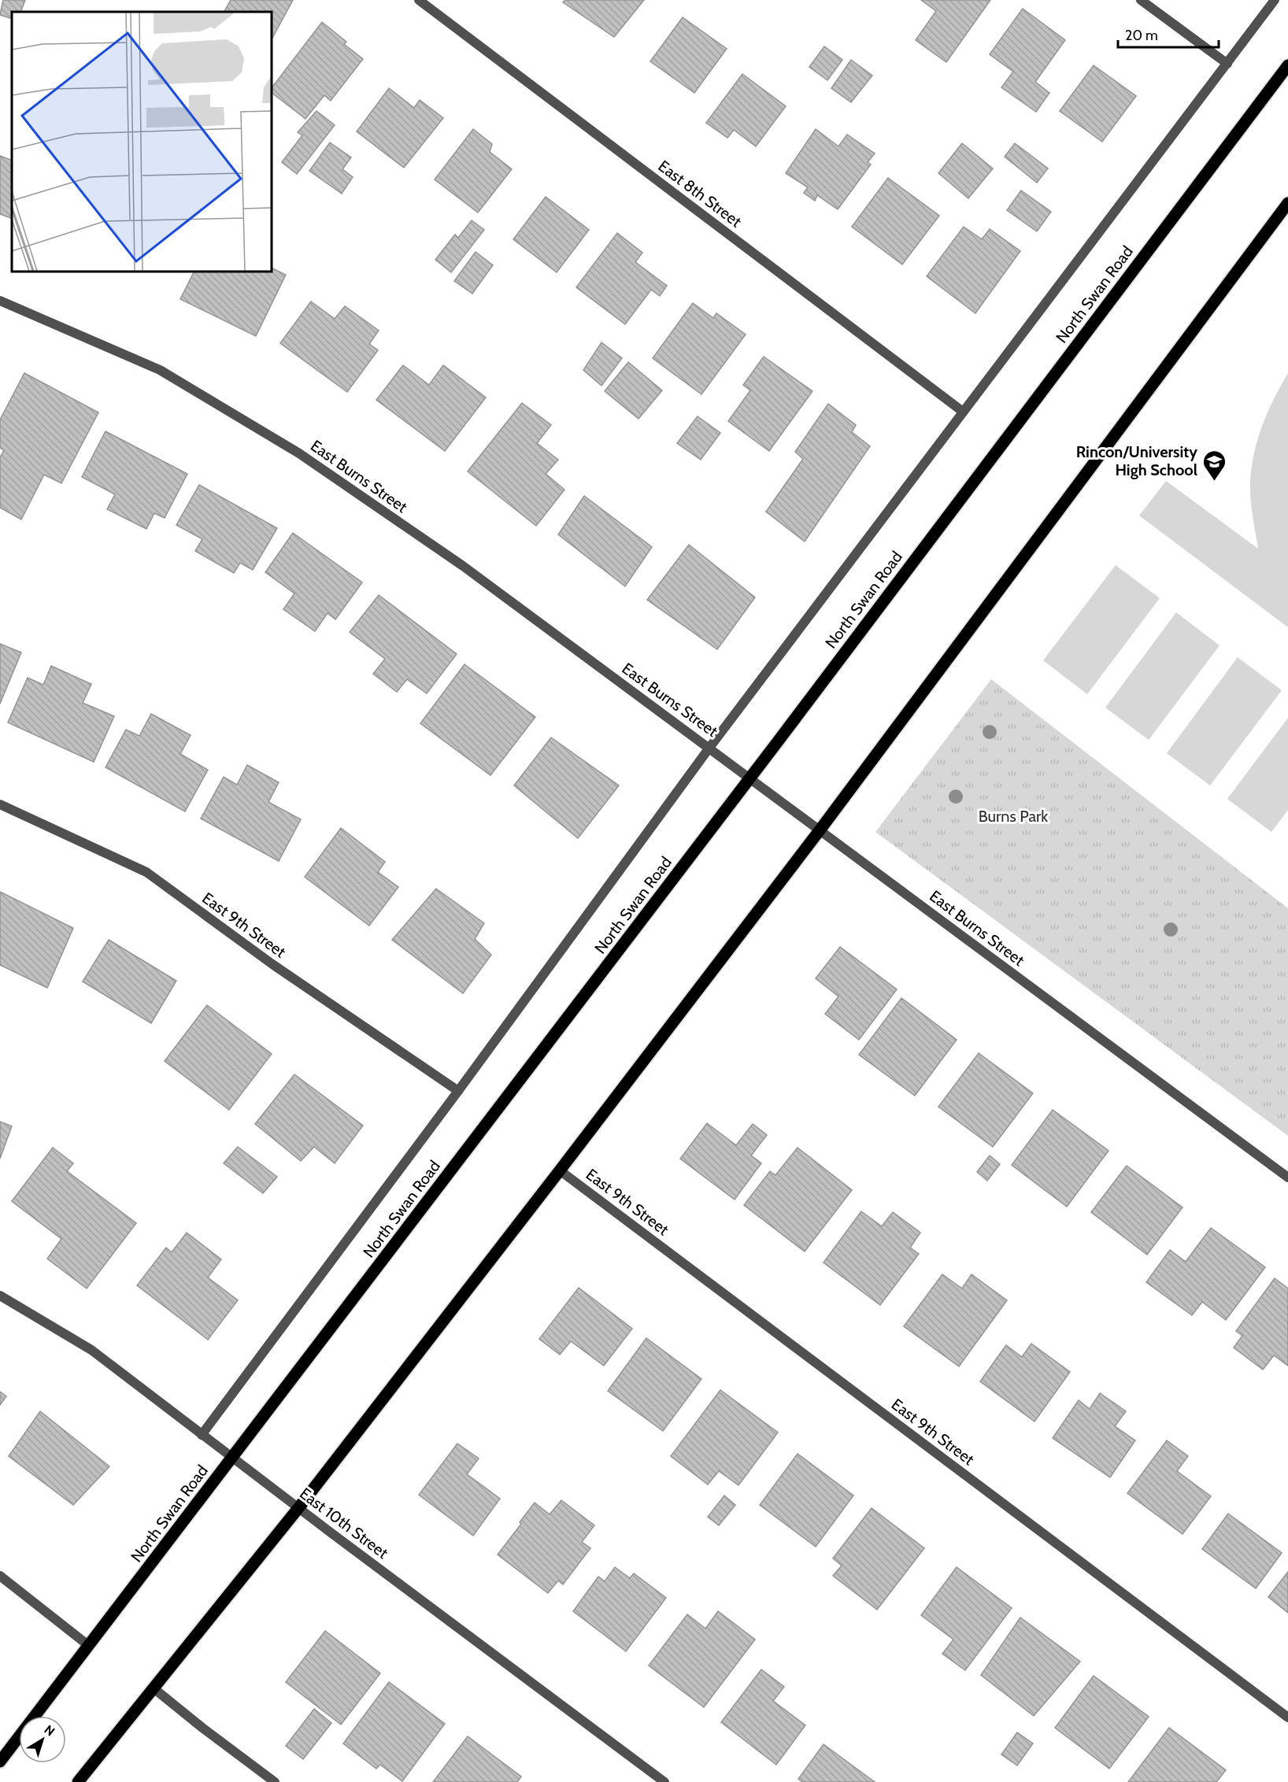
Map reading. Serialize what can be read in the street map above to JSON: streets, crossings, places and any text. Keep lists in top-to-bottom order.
{
  "streets": {
    "main road": ["North Swan Road"],
    "street": [
      "East 8th Street",
      "East Burns Street",
      "East 9th Street",
      "East 10th Street"
    ]
  },
  "crossings": [
    ["East 8th Street", "North Swan Road"],
    ["North Swan Road", "East Burns Street"],
    ["North Swan Road", "East 9th Street"],
    ["North Swan Road", "East 10th Street"]
  ],
  "parks": ["Burns Park"],
  "places": {
    "school or university": ["Rincon/University High School"]
  },
  "scale_bar": "20 m",
  "north": "top right"
}
